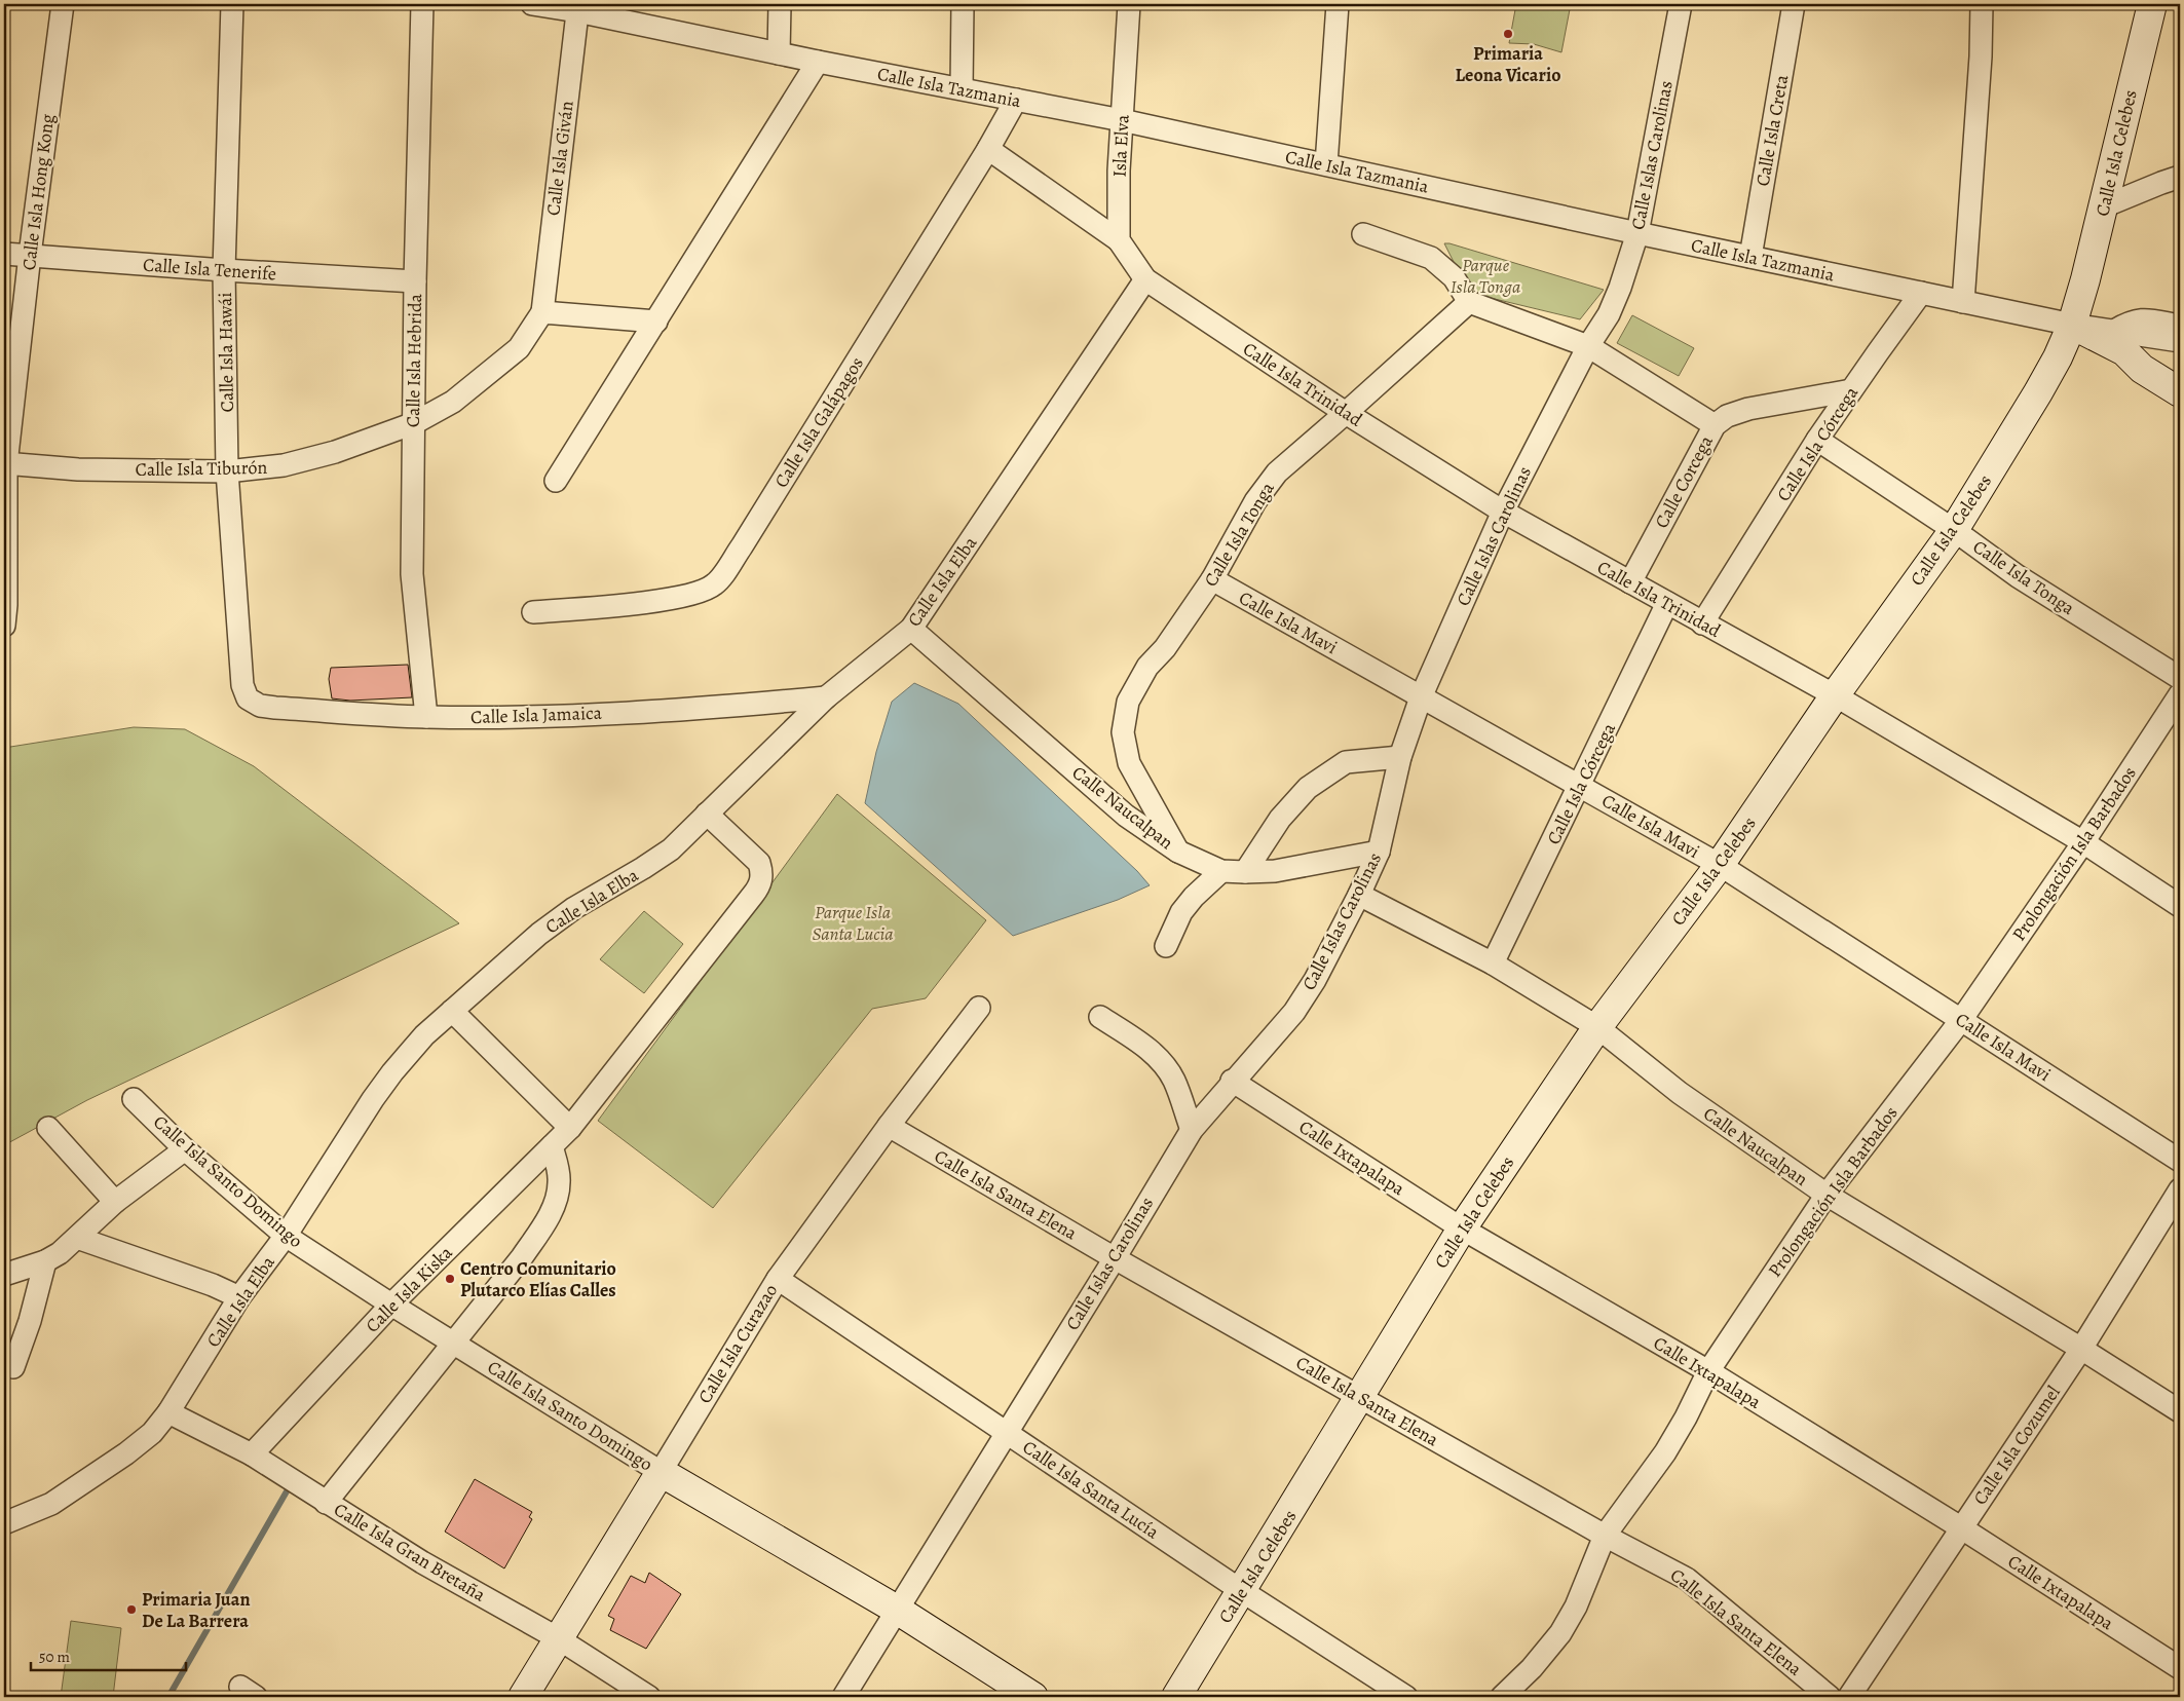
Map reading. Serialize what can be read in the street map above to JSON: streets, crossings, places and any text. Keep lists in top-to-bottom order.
{
  "streets": {
    "street": [
      "Calle Isla Tazmania",
      "Calle Isla Creta",
      "Isla Elva",
      "Calle Isla Celebes",
      "Calle Islas Carolinas",
      "Calle Isla Giván",
      "Calle Isla Hong Kong",
      "Calle Isla Tenerife",
      "Calle Isla Hawái",
      "Calle Isla Hebrida",
      "Calle Isla Trinidad",
      "Calle Isla Galápagos",
      "Calle Isla Córcega",
      "Calle Isla Tiburón",
      "Calle Corcega",
      "Calle Isla Tonga",
      "Calle Isla Elba",
      "Calle Isla Mavi",
      "Calle Isla Jamaica",
      "Calle Naucalpan",
      "Prolongación Isla Barbados",
      "Calle Ixtapalapa",
      "Calle Isla Santo Domingo",
      "Calle Isla Santa Elena",
      "Calle Isla Kiska",
      "Calle Isla Curazao",
      "Calle Isla Cozumel",
      "Calle Isla Santa Lucía",
      "Calle Isla Gran Bretaña"
    ]
  },
  "crossings": [
    ["Calle Isla Tazmania", "Calle Isla Creta"],
    ["Calle Isla Tazmania", "Isla Elva"],
    ["Calle Isla Tazmania", "Calle Isla Celebes"],
    ["Calle Isla Tazmania", "Calle Islas Carolinas"],
    ["Calle Isla Tazmania", "Calle Isla Giván"],
    ["Calle Isla Tazmania", "Calle Isla Galápagos"],
    ["Calle Isla Tazmania", "Calle Isla Córcega"],
    ["Calle Isla Celebes", "Calle Isla Trinidad"],
    ["Calle Isla Celebes", "Calle Isla Tonga"],
    ["Calle Isla Celebes", "Calle Isla Mavi"],
    ["Calle Isla Celebes", "Calle Naucalpan"],
    ["Calle Isla Celebes", "Calle Ixtapalapa"],
    ["Calle Isla Celebes", "Calle Isla Santa Elena"],
    ["Calle Isla Celebes", "Calle Isla Santa Lucía"],
    ["Calle Islas Carolinas", "Calle Isla Trinidad"],
    ["Calle Islas Carolinas", "Calle Isla Mavi"],
    ["Calle Islas Carolinas", "Calle Naucalpan"],
    ["Calle Islas Carolinas", "Calle Ixtapalapa"],
    ["Calle Islas Carolinas", "Calle Isla Santo Domingo"],
    ["Calle Islas Carolinas", "Calle Isla Santa Elena"],
    ["Calle Islas Carolinas", "Calle Isla Santa Lucía"],
    ["Calle Isla Giván", "Calle Isla Tiburón"],
    ["Calle Isla Hong Kong", "Calle Isla Tenerife"],
    ["Calle Isla Hong Kong", "Calle Isla Tiburón"],
    ["Calle Isla Tenerife", "Calle Isla Hawái"],
    ["Calle Isla Tenerife", "Calle Isla Hebrida"],
    ["Calle Isla Hawái", "Calle Isla Tiburón"],
    ["Calle Isla Hawái", "Calle Isla Jamaica"],
    ["Calle Isla Hebrida", "Calle Isla Tiburón"],
    ["Calle Isla Hebrida", "Calle Isla Jamaica"],
    ["Calle Isla Trinidad", "Calle Isla Córcega"],
    ["Calle Isla Trinidad", "Calle Corcega"],
    ["Calle Isla Trinidad", "Calle Isla Tonga"],
    ["Calle Isla Trinidad", "Calle Isla Elba"],
    ["Calle Isla Trinidad", "Prolongación Isla Barbados"],
    ["Calle Isla Córcega", "Calle Corcega"],
    ["Calle Isla Córcega", "Calle Isla Tonga"],
    ["Calle Isla Córcega", "Calle Isla Mavi"],
    ["Calle Isla Córcega", "Calle Naucalpan"],
    ["Calle Isla Tonga", "Calle Isla Mavi"],
    ["Calle Isla Tonga", "Calle Naucalpan"],
    ["Calle Isla Elba", "Calle Isla Jamaica"],
    ["Calle Isla Elba", "Calle Naucalpan"],
    ["Calle Isla Elba", "Calle Isla Santo Domingo"],
    ["Calle Isla Elba", "Calle Isla Kiska"],
    ["Calle Isla Elba", "Calle Isla Gran Bretaña"],
    ["Calle Isla Mavi", "Prolongación Isla Barbados"],
    ["Calle Naucalpan", "Prolongación Isla Barbados"],
    ["Calle Naucalpan", "Calle Isla Cozumel"],
    ["Prolongación Isla Barbados", "Calle Ixtapalapa"],
    ["Prolongación Isla Barbados", "Calle Isla Santa Elena"],
    ["Calle Ixtapalapa", "Calle Isla Cozumel"],
    ["Calle Isla Santo Domingo", "Calle Isla Kiska"],
    ["Calle Isla Santo Domingo", "Calle Isla Curazao"],
    ["Calle Isla Santa Elena", "Calle Isla Curazao"],
    ["Calle Isla Kiska", "Calle Isla Gran Bretaña"],
    ["Calle Isla Curazao", "Calle Isla Santa Lucía"],
    ["Calle Isla Curazao", "Calle Isla Gran Bretaña"]
  ],
  "parks": ["Parque Isla Tonga", "Parque Isla Santa Lucia"],
  "places": ["Primaria Leona Vicario", "Centro Comunitario Plutarco Elías Calles", "Primaria Juan De La Barrera"],
  "scale_bar": "50 m"
}
